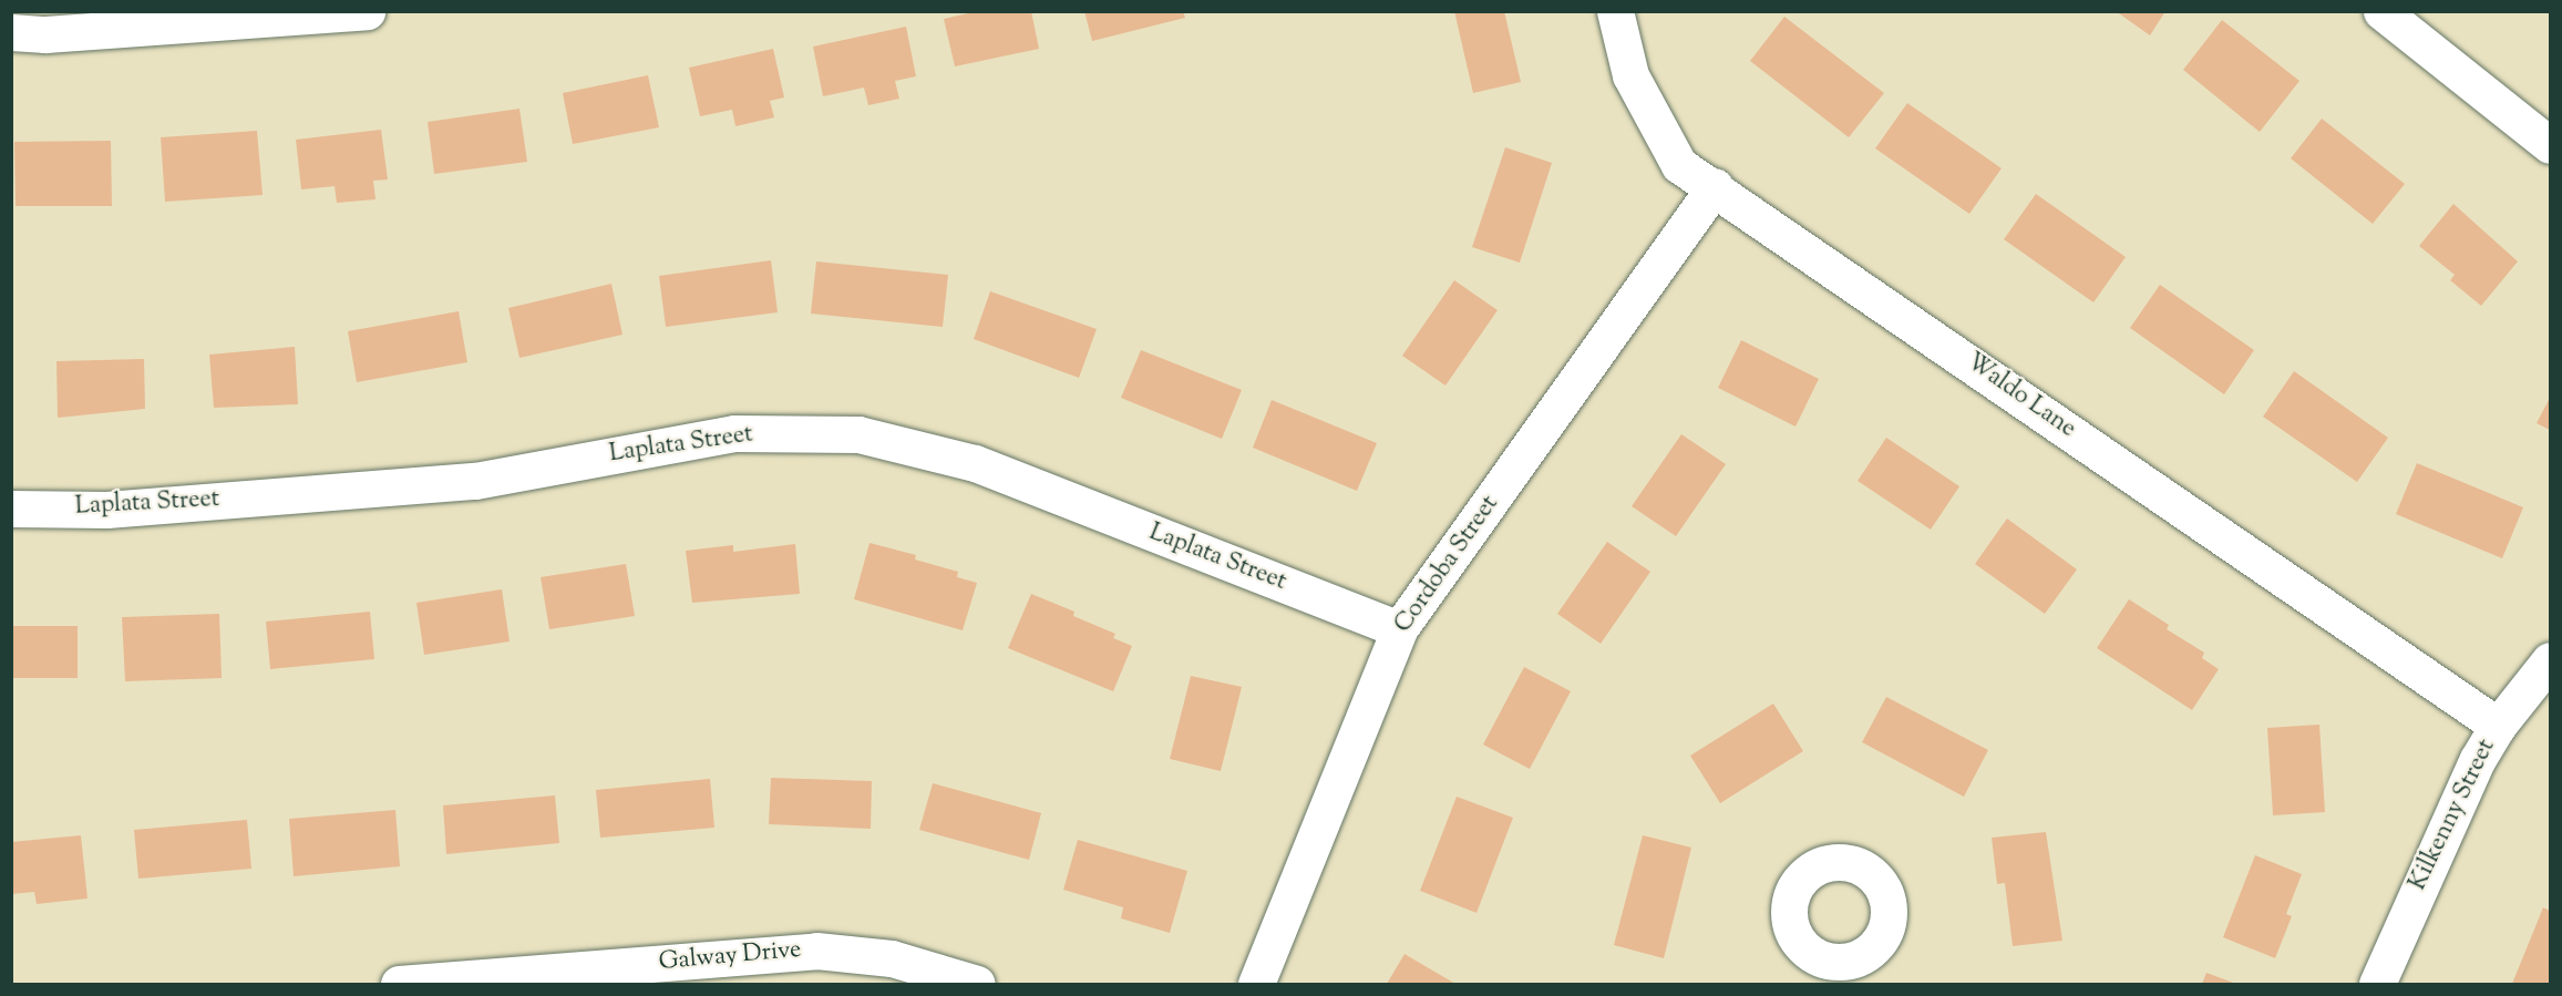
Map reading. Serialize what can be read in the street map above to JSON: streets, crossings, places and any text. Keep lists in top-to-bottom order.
{
  "streets": {
    "street": [
      "Waldo Lane",
      "Laplata Street",
      "Cordoba Street",
      "Kilkenny Street",
      "Galway Drive"
    ]
  },
  "crossings": [
    ["Waldo Lane", "Cordoba Street"],
    ["Waldo Lane", "Kilkenny Street"],
    ["Laplata Street", "Cordoba Street"]
  ]
}
